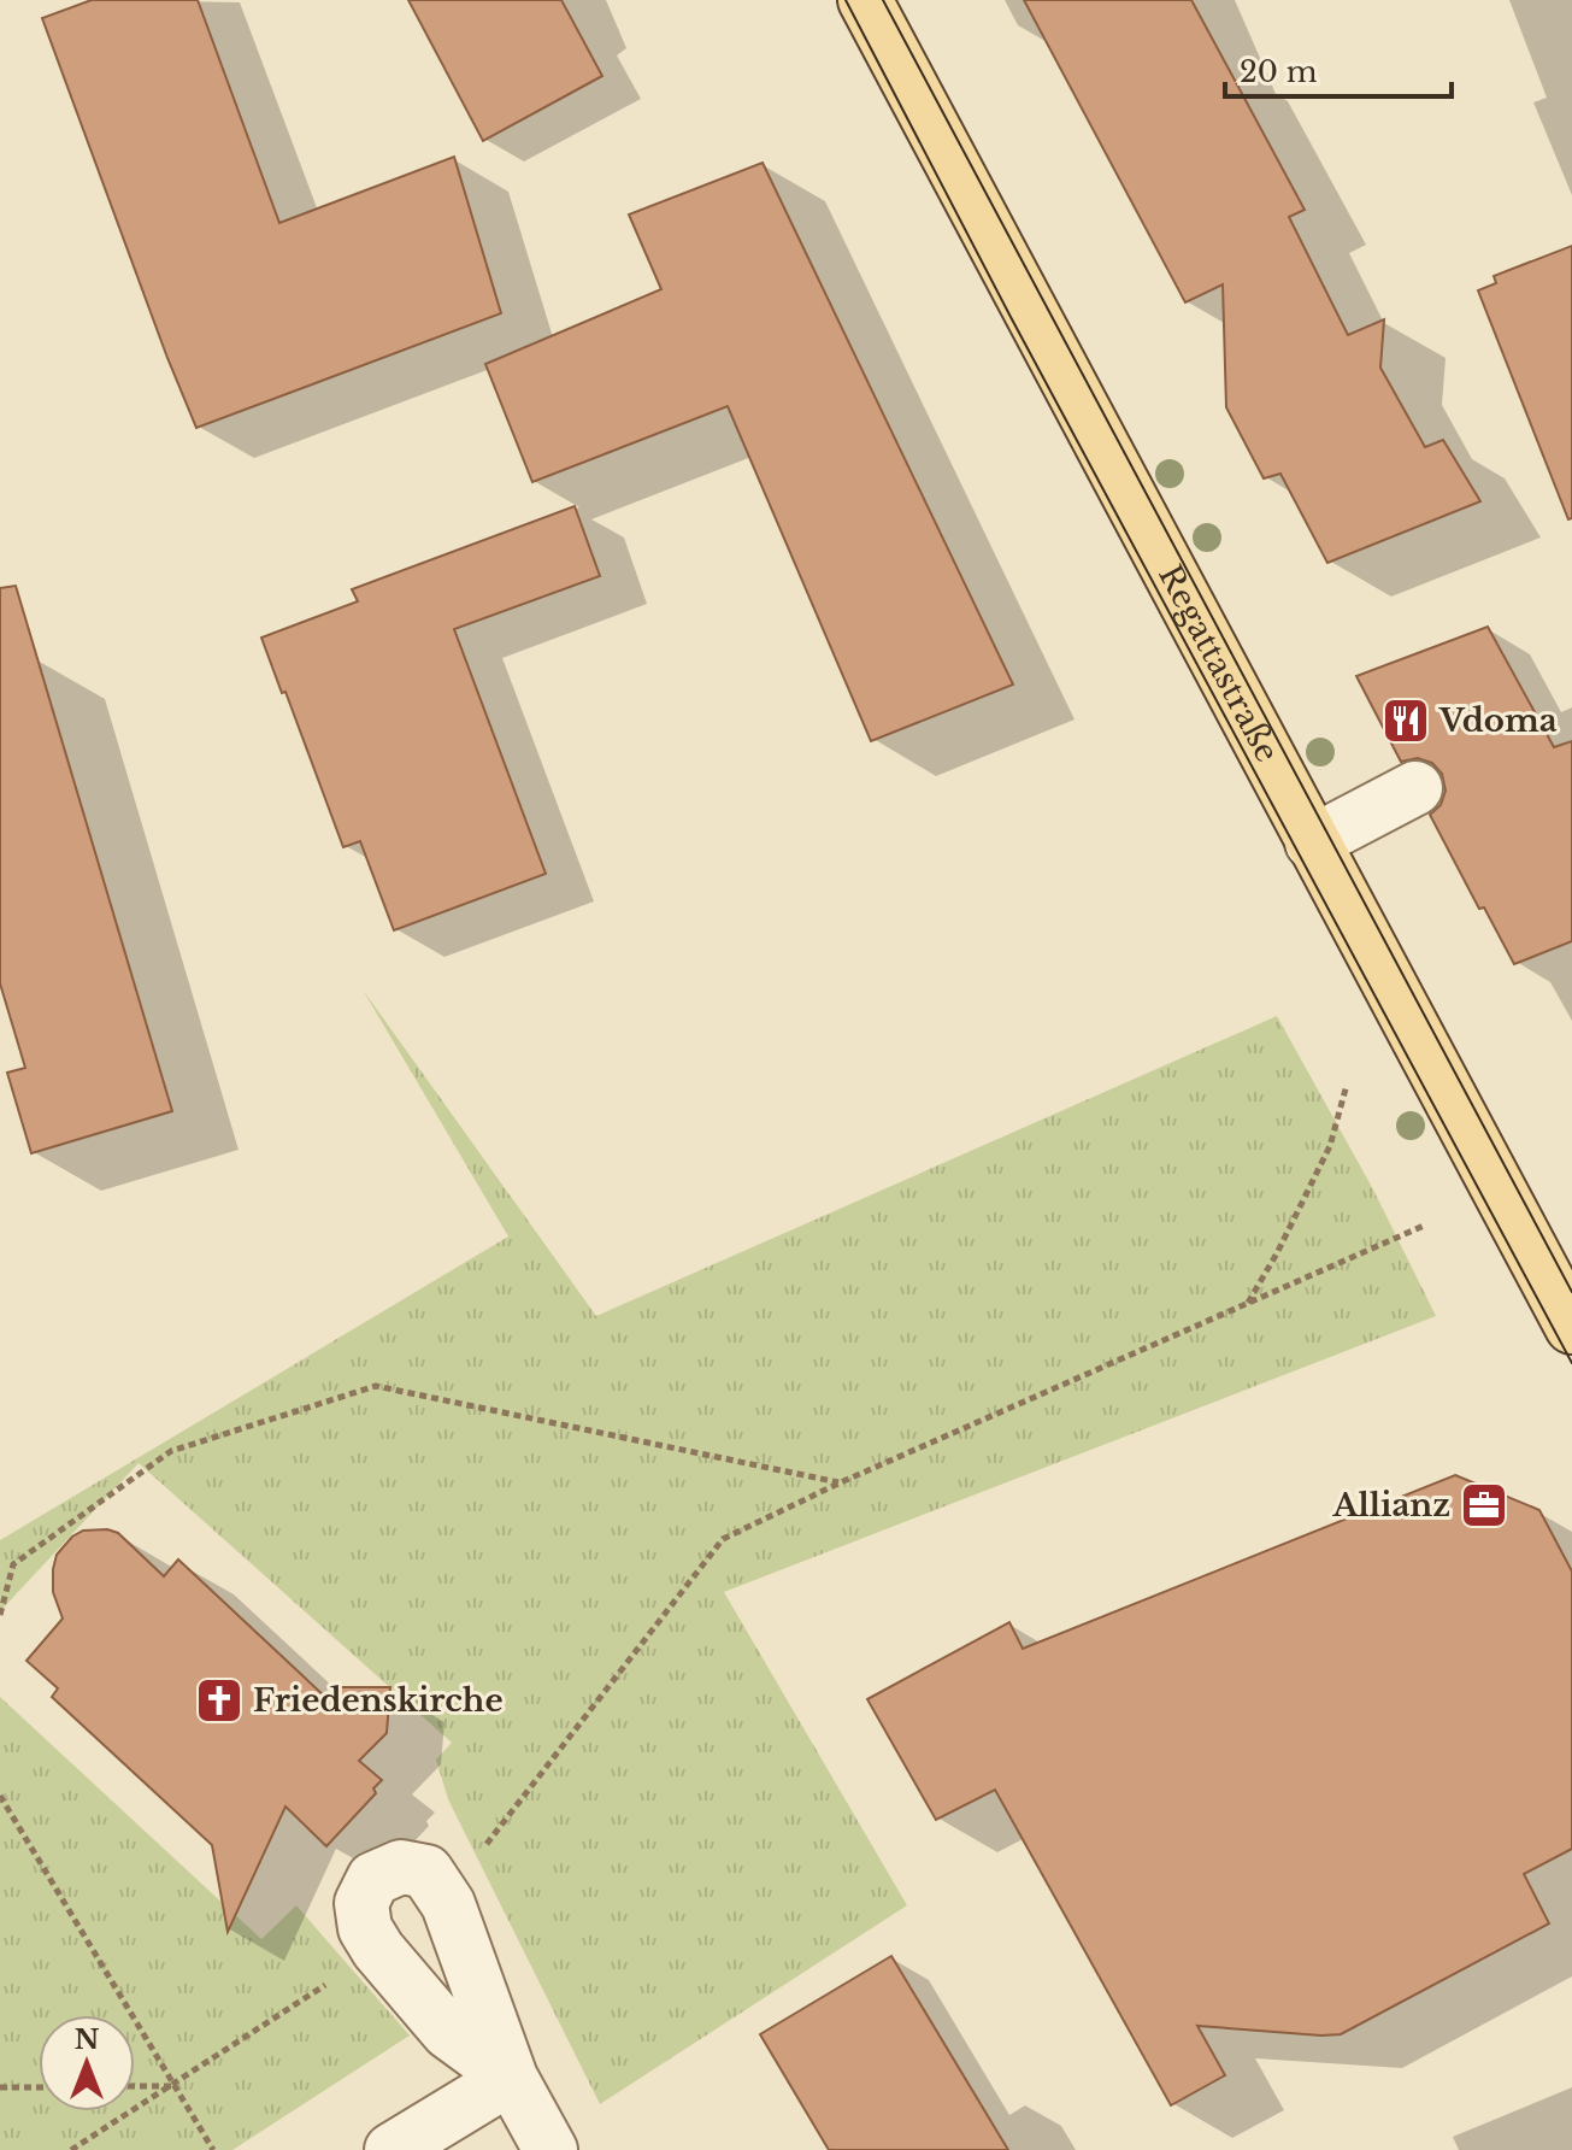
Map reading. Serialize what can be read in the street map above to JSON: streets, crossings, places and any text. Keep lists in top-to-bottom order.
{
  "streets": {
    "main road": ["Regattastraße"]
  },
  "places": {
    "restaurant": ["Vdoma"],
    "office": ["Allianz"],
    "church": ["Friedenskirche"]
  },
  "scale_bar": "20 m",
  "north": "top"
}
